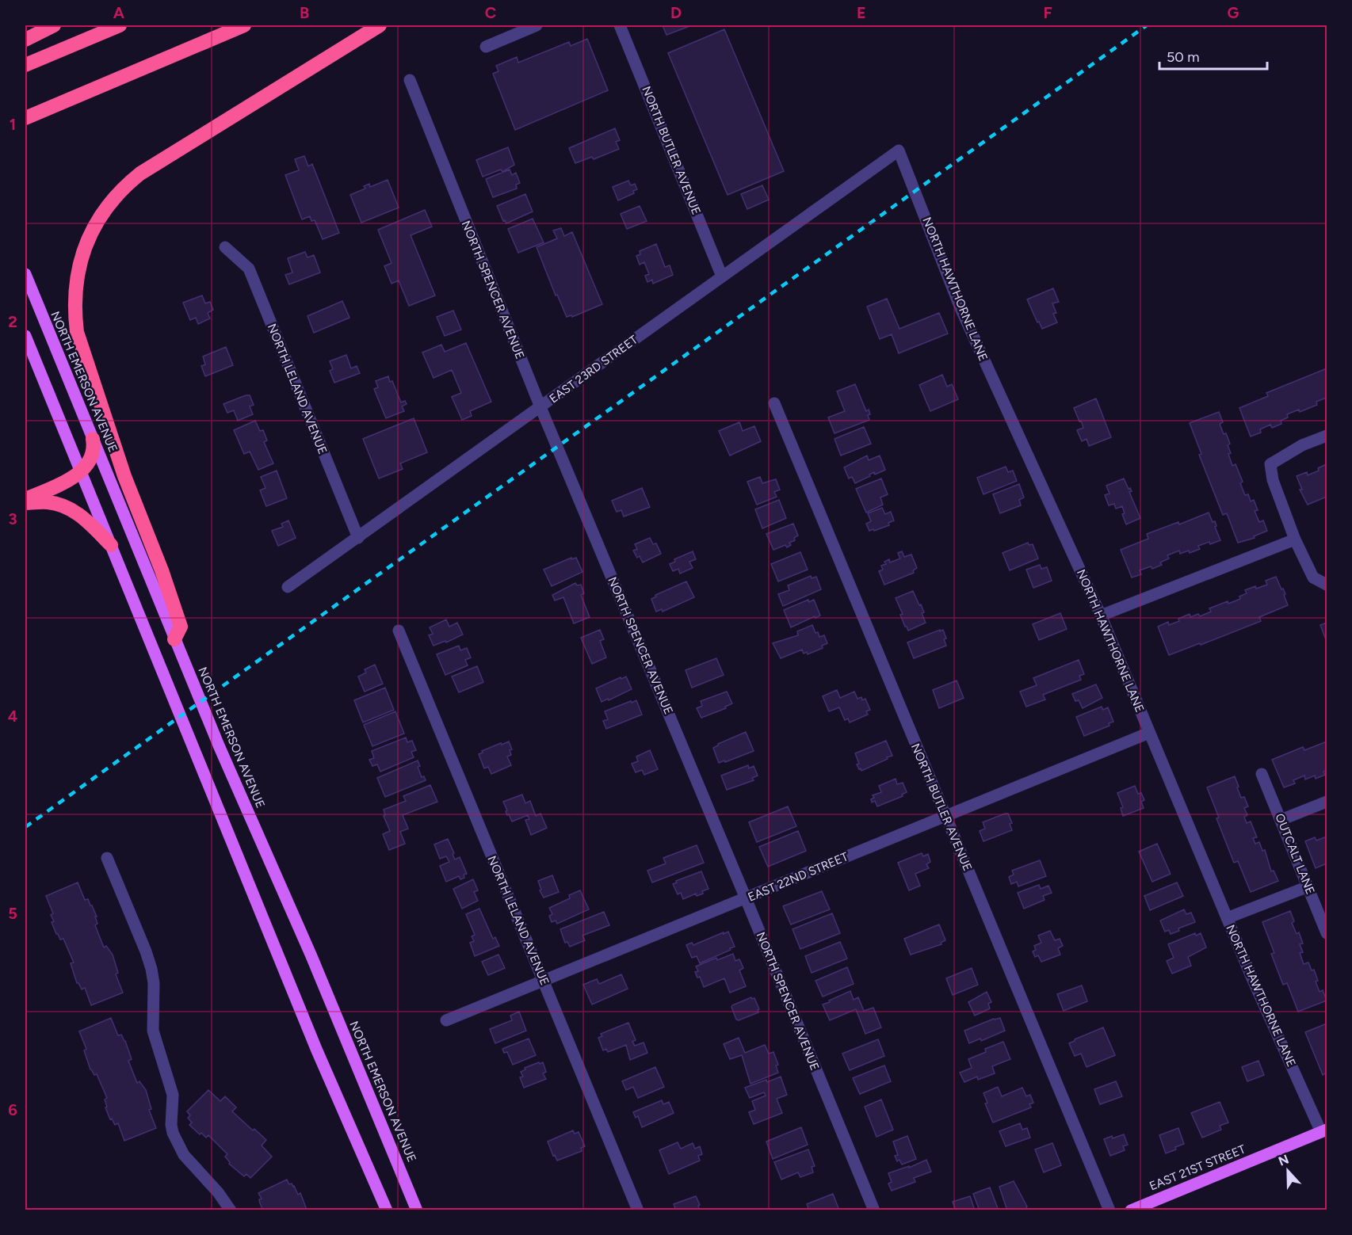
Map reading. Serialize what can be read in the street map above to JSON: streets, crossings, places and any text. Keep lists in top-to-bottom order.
{
  "streets": {
    "main road": ["NORTH EMERSON AVENUE", "EAST 21ST STREET"],
    "street": [
      "NORTH BUTLER AVENUE",
      "NORTH HAWTHORNE LANE",
      "NORTH SPENCER AVENUE",
      "EAST 23RD STREET",
      "NORTH LELAND AVENUE",
      "OUTCALT LANE",
      "EAST 22ND STREET"
    ]
  },
  "crossings": [
    ["NORTH BUTLER AVENUE", "EAST 23RD STREET"],
    ["NORTH BUTLER AVENUE", "EAST 22ND STREET"],
    ["NORTH HAWTHORNE LANE", "EAST 23RD STREET"],
    ["NORTH HAWTHORNE LANE", "EAST 22ND STREET"],
    ["NORTH HAWTHORNE LANE", "EAST 21ST STREET"],
    ["NORTH SPENCER AVENUE", "EAST 23RD STREET"],
    ["NORTH SPENCER AVENUE", "EAST 22ND STREET"],
    ["EAST 23RD STREET", "NORTH LELAND AVENUE"],
    ["NORTH LELAND AVENUE", "EAST 22ND STREET"]
  ],
  "scale_bar": "50 m",
  "north": "top",
  "grid": {
    "columns": [
      "A",
      "B",
      "C",
      "D",
      "E",
      "F",
      "G"
    ],
    "rows": [
      "1",
      "2",
      "3",
      "4",
      "5",
      "6"
    ]
  }
}
